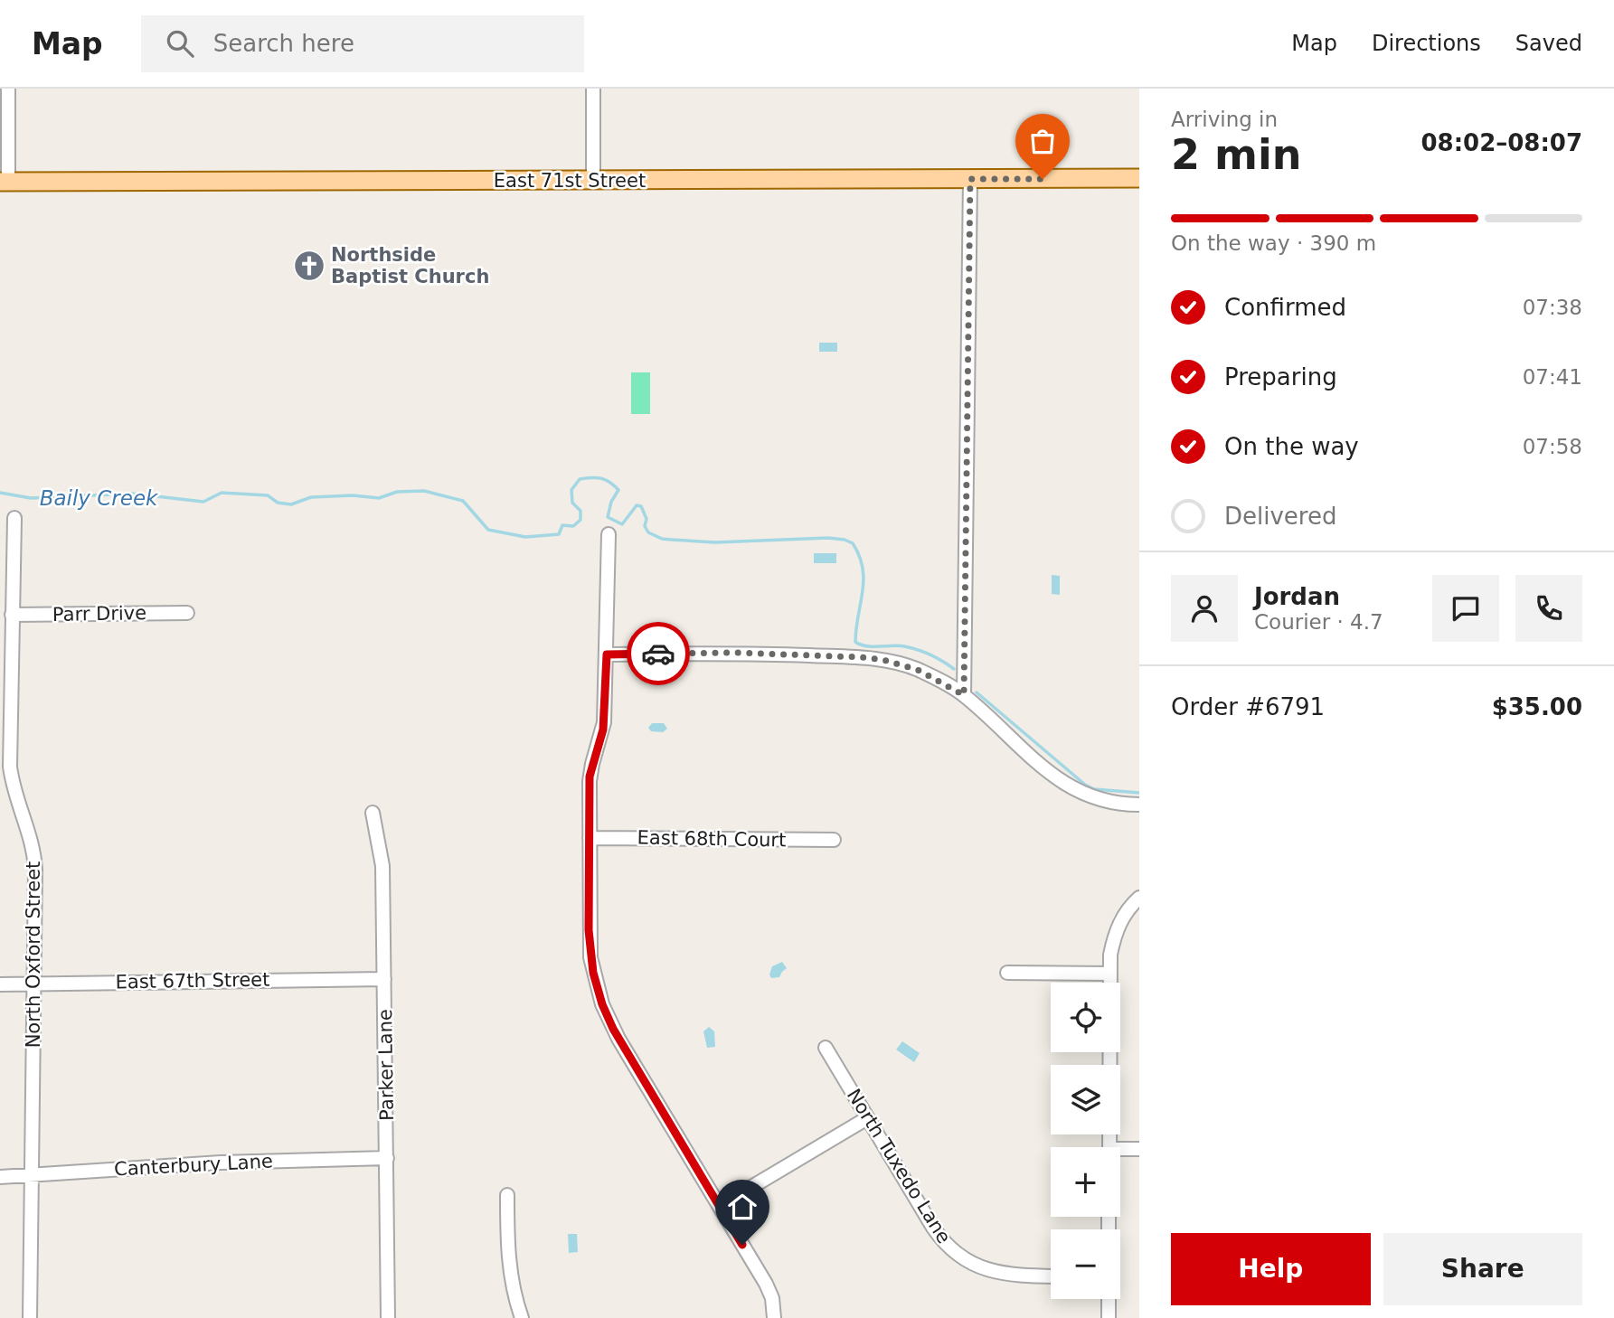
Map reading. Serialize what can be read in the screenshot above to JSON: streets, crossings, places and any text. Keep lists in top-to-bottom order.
{
  "streets": {
    "main road": ["East 71st Street"],
    "street": [
      "Parr Drive",
      "East 68th Court",
      "North Oxford Street",
      "East 67th Street",
      "Parker Lane",
      "Canterbury Lane",
      "North Tuxedo Lane"
    ]
  },
  "crossings": [
    ["Parr Drive", "North Oxford Street"],
    ["North Oxford Street", "East 67th Street"],
    ["North Oxford Street", "Canterbury Lane"],
    ["East 67th Street", "Parker Lane"],
    ["Parker Lane", "Canterbury Lane"]
  ],
  "water": ["Baily Creek"],
  "places": {
    "church": ["Northside Baptist Church"]
  },
  "page": {
    "header": "Map",
    "search": "Search here",
    "nav": ["Map", "Directions", "Saved"],
    "heading": ["2 min", "Arriving in", "08:02–08:07"],
    "panel": [
      "Jordan",
      "Courier · 4.7",
      "Order #6791",
      "$35.00"
    ],
    "bar": "On the way · 390 m",
    "list": [
      ["Confirmed", "07:38"],
      ["Preparing", "07:41"],
      ["On the way", "07:58"],
      "Delivered"
    ],
    "map_buttons": ["+", "−"],
    "buttons": ["Help", "Share"]
  }
}
